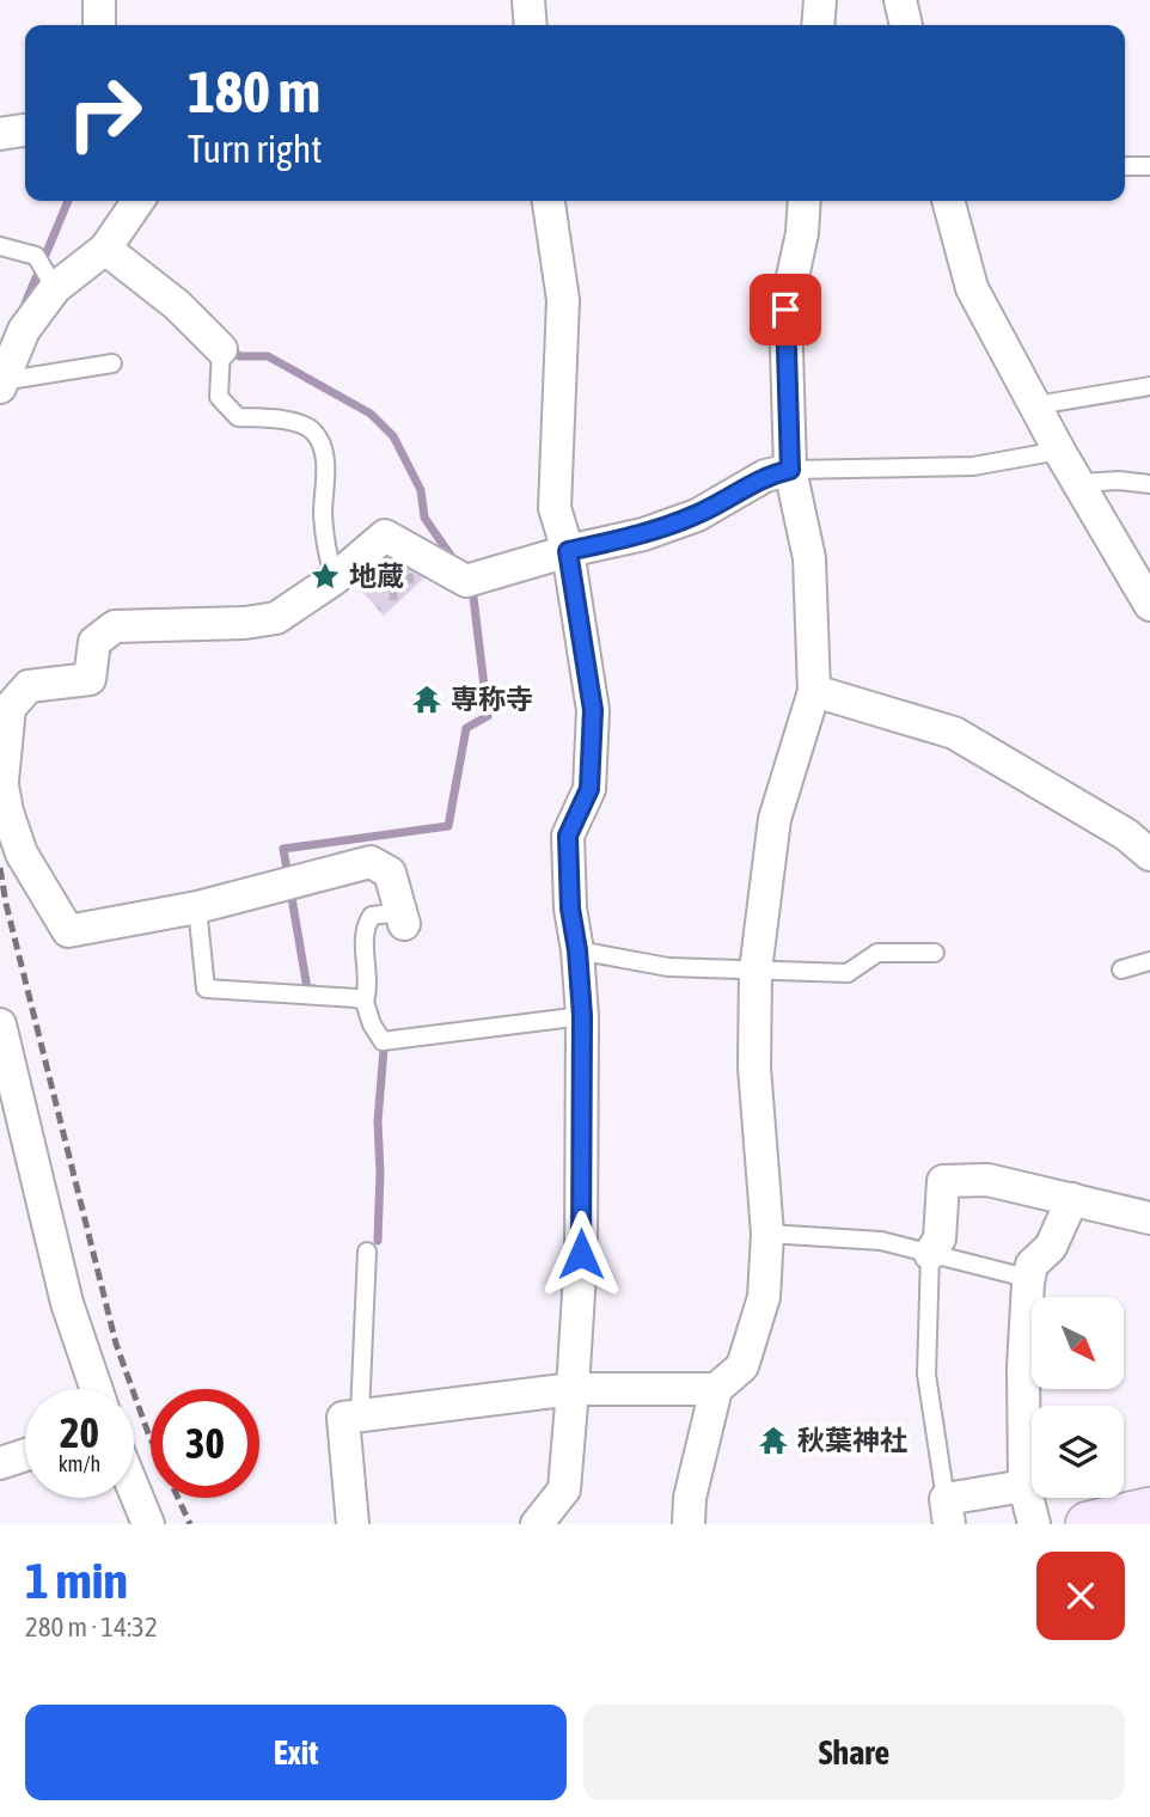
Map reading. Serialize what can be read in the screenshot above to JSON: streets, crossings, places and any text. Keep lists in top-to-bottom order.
{
  "places": {
    "place": ["地蔵"],
    "temple": ["専称寺", "秋葉神社"]
  },
  "north": "bottom right",
  "page": {
    "turn": ["180 m", "Turn right"],
    "speed": "20 km/h",
    "limit": "30",
    "heading": ["1 min", "280 m · 14:32"],
    "buttons": ["Exit", "Share"]
  }
}
